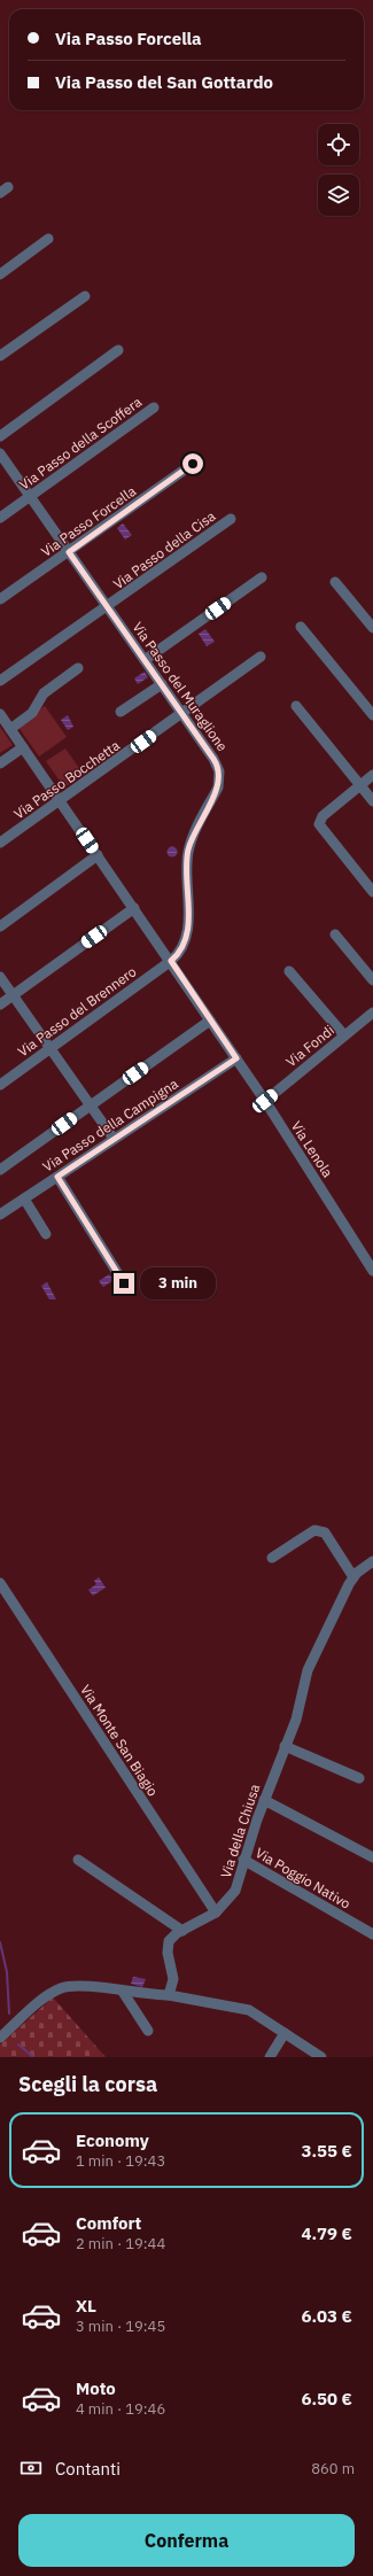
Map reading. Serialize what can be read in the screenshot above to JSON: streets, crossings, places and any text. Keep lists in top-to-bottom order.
{
  "streets": {
    "street": [
      "Via Passo della Scoffera",
      "Via Passo Forcella",
      "Via Passo della Cisa",
      "Via Passo del Muraglione",
      "Via Passo Bocchetta",
      "Via Passo del Brennero",
      "Via Fondi",
      "Via Passo della Campigna",
      "Via Lenola",
      "Via Monte San Biagio",
      "Via della Chiusa",
      "Via Poggio Nativo"
    ]
  },
  "crossings": [
    ["Via Passo della Scoffera", "Via Passo del Muraglione"],
    ["Via Passo Forcella", "Via Passo del Muraglione"],
    ["Via Passo della Cisa", "Via Passo del Muraglione"],
    ["Via Passo del Muraglione", "Via Passo Bocchetta"],
    ["Via Passo del Muraglione", "Via Passo del Brennero"],
    ["Via Passo del Muraglione", "Via Lenola"],
    ["Via Passo Bocchetta", "Via Lenola"],
    ["Via Passo del Brennero", "Via Lenola"],
    ["Via Fondi", "Via Lenola"],
    ["Via Passo della Campigna", "Via Lenola"],
    ["Via Monte San Biagio", "Via della Chiusa"],
    ["Via della Chiusa", "Via Poggio Nativo"]
  ],
  "page": {
    "banner": ["Via Passo Forcella", "Via Passo del San Gottardo"],
    "bubble": "3 min",
    "heading": "Scegli la corsa",
    "list": [
      {
        "name": "Economy",
        "note": "1 min · 19:43",
        "value": "3.55 €"
      },
      {
        "name": "Comfort",
        "note": "2 min · 19:44",
        "value": "4.79 €"
      },
      {
        "name": "XL",
        "note": "3 min · 19:45",
        "value": "6.03 €"
      },
      {
        "name": "Moto",
        "note": "4 min · 19:46",
        "value": "6.50 €"
      }
    ],
    "pay": ["Contanti", "860 m"],
    "buttons": "Conferma"
  }
}
